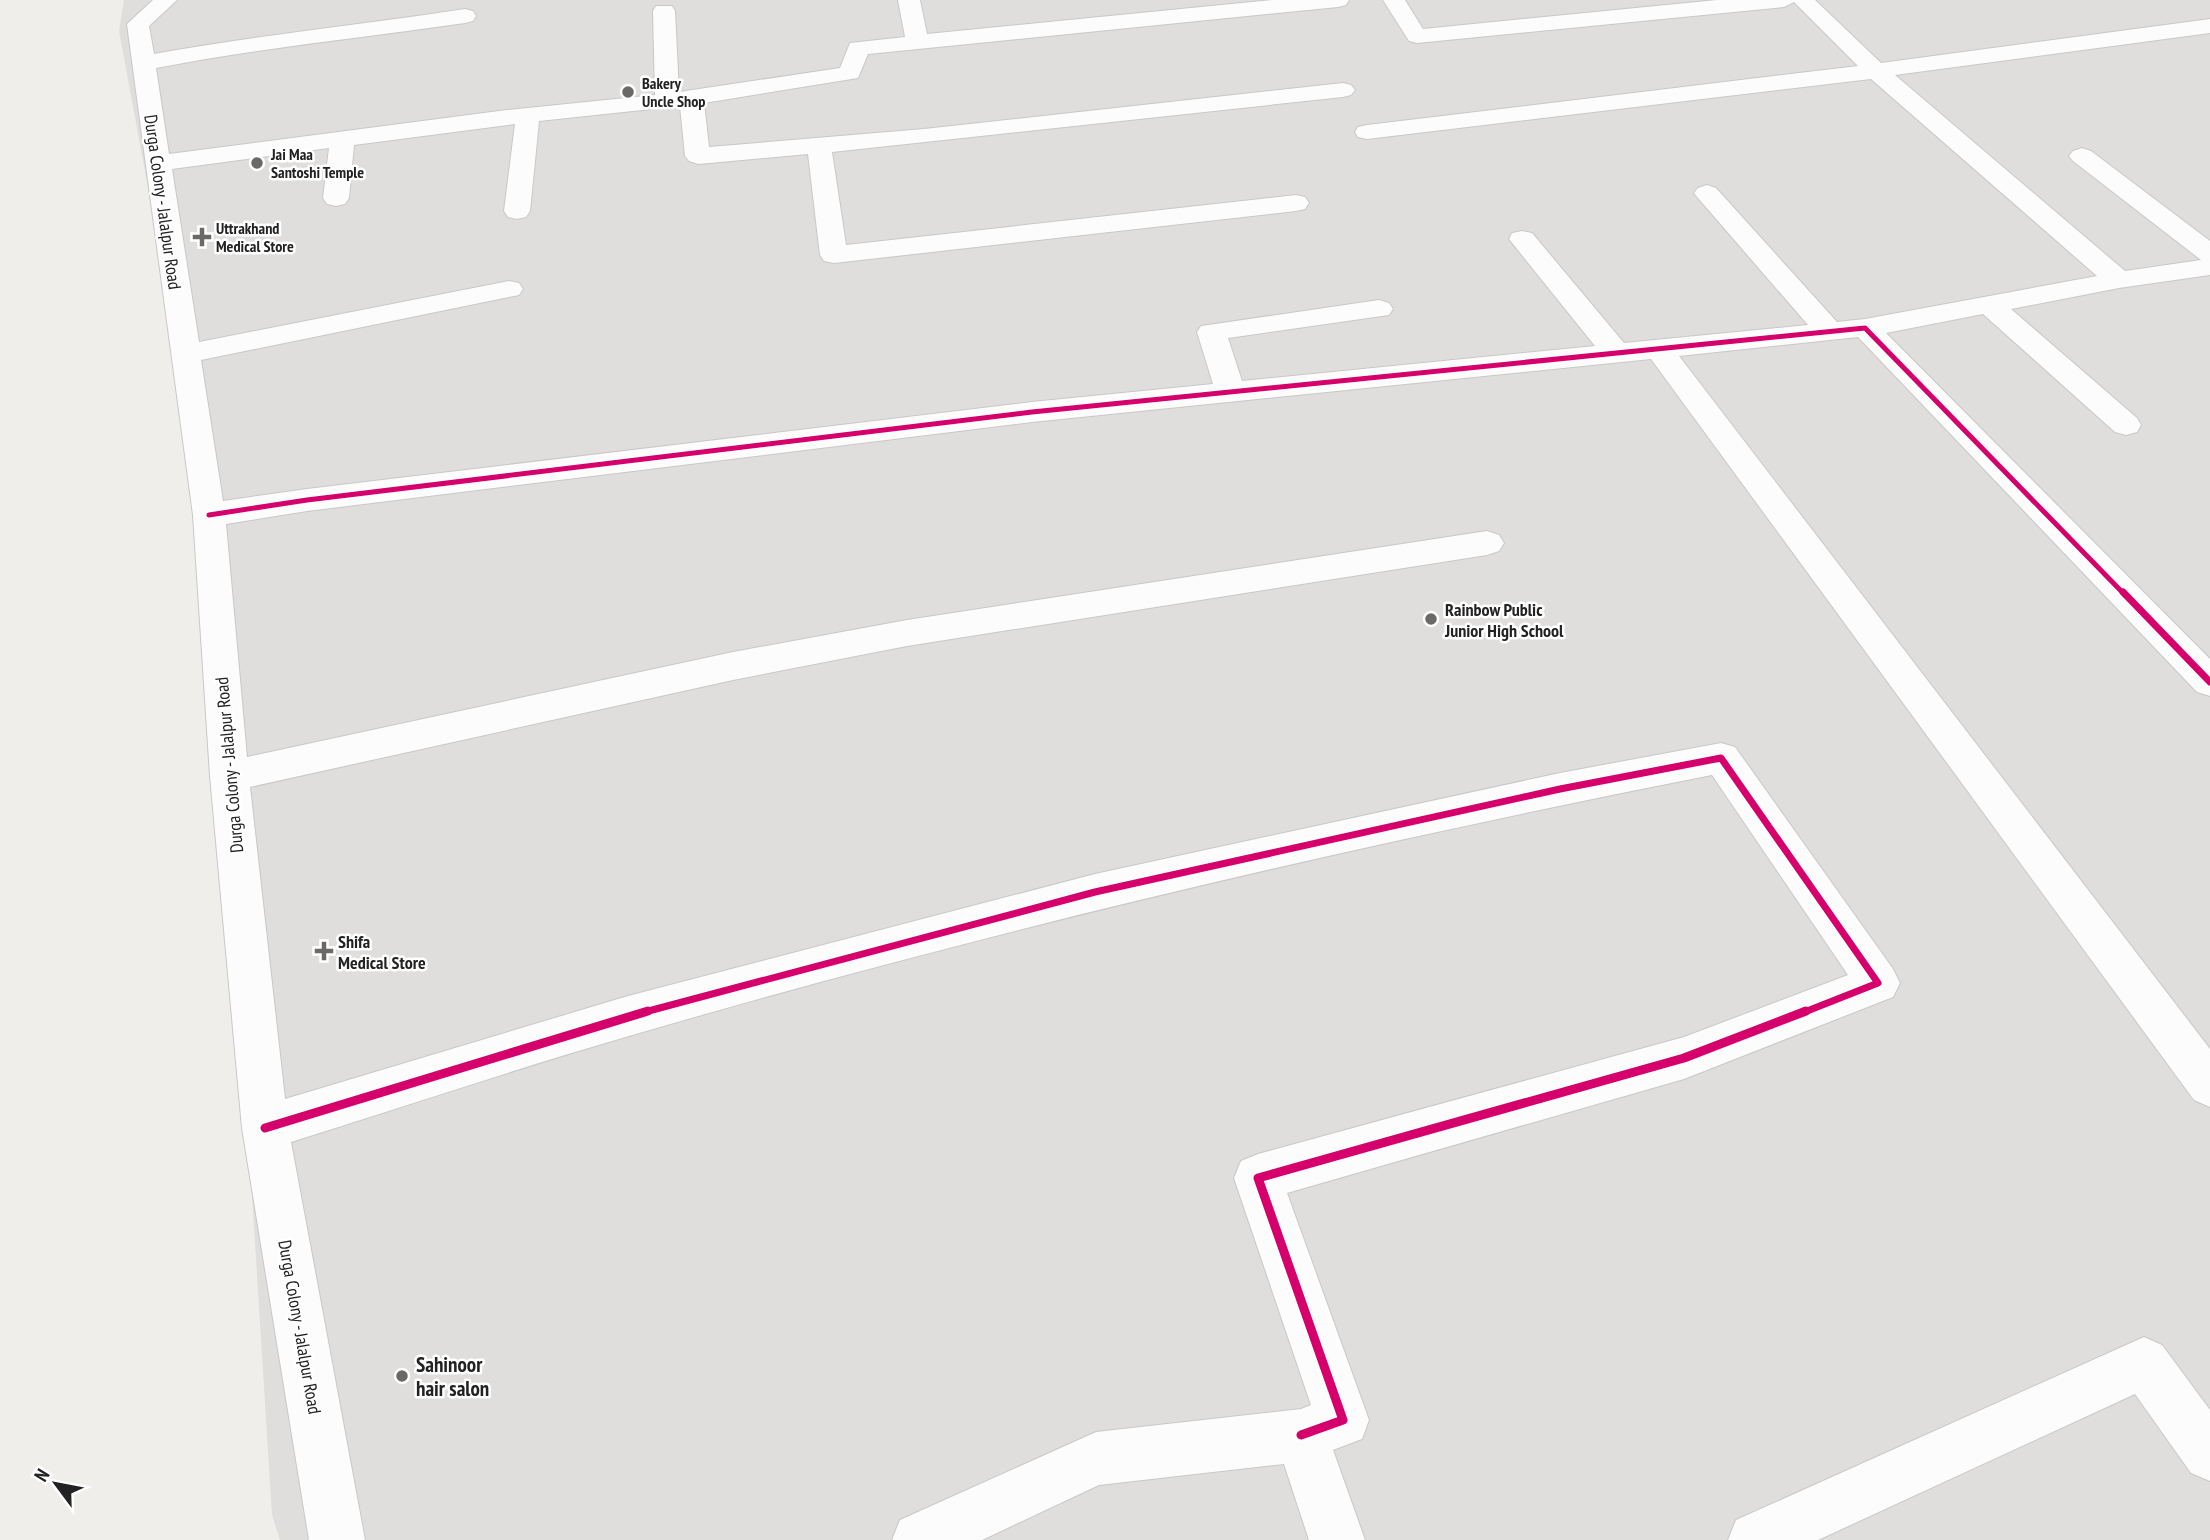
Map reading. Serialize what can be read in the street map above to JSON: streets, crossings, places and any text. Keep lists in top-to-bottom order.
{
  "streets": {
    "street": ["Durga Colony - Jalalpur Road"]
  },
  "places": {
    "other": [
      "Bakery Uncle Shop",
      "Jai Maa Santoshi Temple",
      "Rainbow Public Junior High School",
      "Sahinoor hair salon"
    ],
    "health": ["Uttrakhand Medical Store", "Shifa Medical Store"]
  },
  "north": "top left"
}
